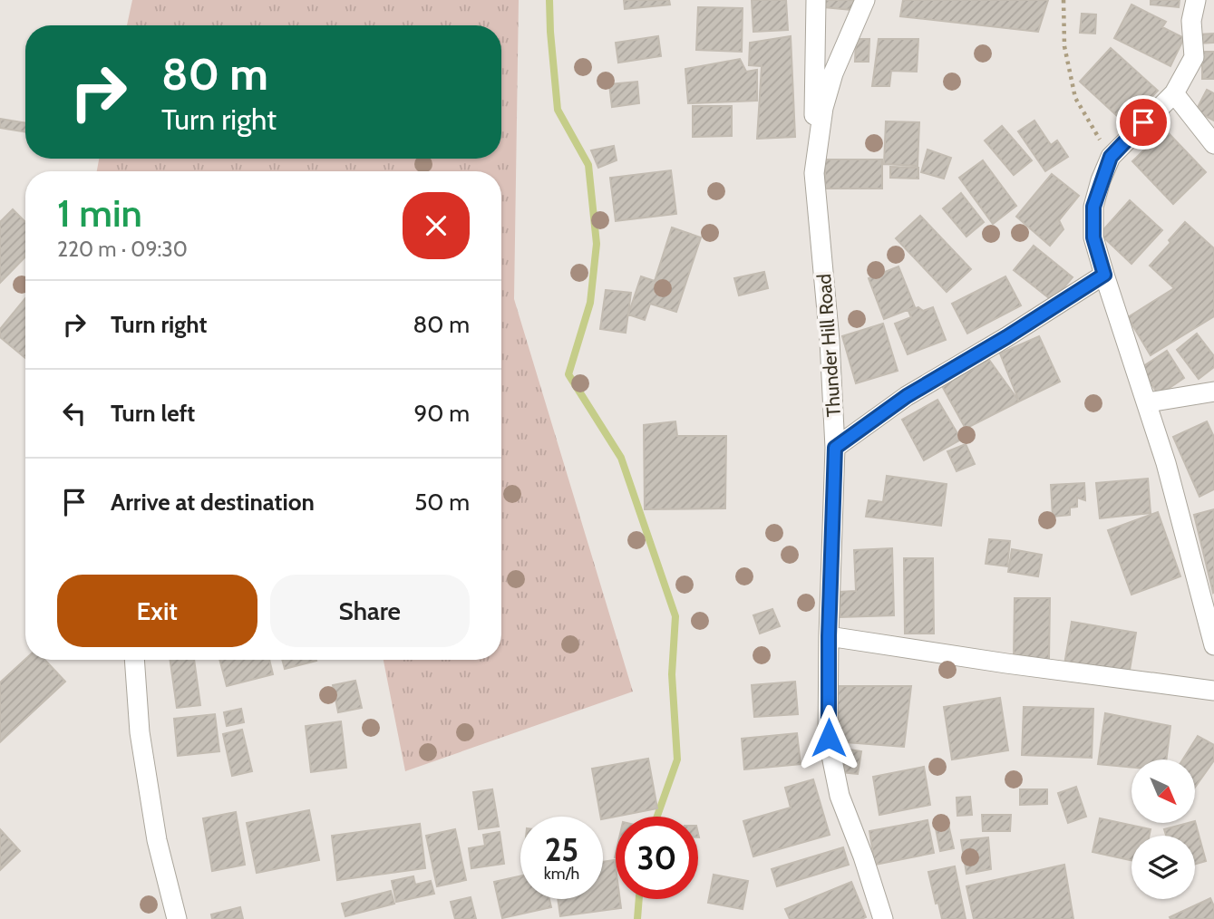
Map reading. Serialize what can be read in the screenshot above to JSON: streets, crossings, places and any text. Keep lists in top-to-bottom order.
{
  "streets": {
    "street": ["Thunder Hill Road"]
  },
  "north": "bottom right",
  "page": {
    "turn": ["80 m", "Turn right"],
    "heading": ["1 min", "220 m · 09:30"],
    "list": [
      {
        "name": "Turn right",
        "value": "80 m"
      },
      {
        "name": "Turn left",
        "value": "90 m"
      },
      {
        "name": "Arrive at destination",
        "value": "50 m"
      }
    ],
    "buttons": ["Exit", "Share"],
    "speed": "25 km/h",
    "limit": "30"
  }
}
